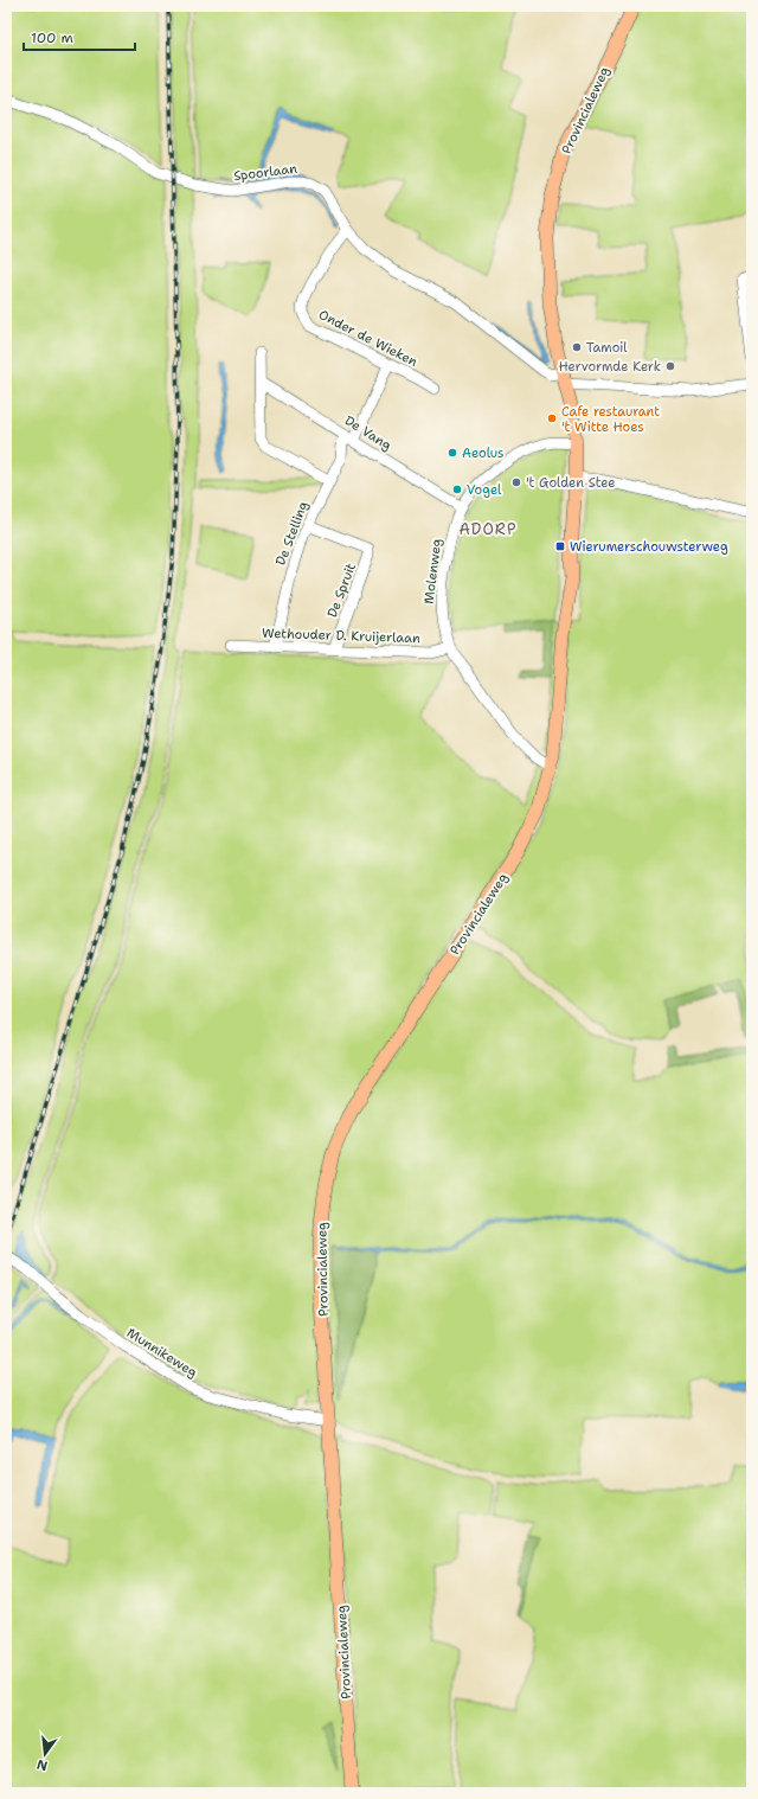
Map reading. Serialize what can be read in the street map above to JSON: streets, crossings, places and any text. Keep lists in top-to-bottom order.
{
  "streets": {
    "main road": ["Provincialeweg"],
    "street": [
      "Spoorlaan",
      "Onder de Wieken",
      "De Vang",
      "De Stelling",
      "Molenweg",
      "De Spruit",
      "Wethouder D. Kruijerlaan",
      "Munnikeweg"
    ]
  },
  "crossings": [
    ["Provincialeweg", "Spoorlaan"],
    ["Provincialeweg", "Molenweg"],
    ["Provincialeweg", "Munnikeweg"],
    ["Spoorlaan", "Onder de Wieken"],
    ["Onder de Wieken", "De Stelling"],
    ["De Vang", "De Stelling"],
    ["De Vang", "Molenweg"],
    ["De Stelling", "De Spruit"],
    ["De Stelling", "Wethouder D. Kruijerlaan"],
    ["Molenweg", "Wethouder D. Kruijerlaan"],
    ["De Spruit", "Wethouder D. Kruijerlaan"]
  ],
  "districts": ["ADORP"],
  "places": {
    "other": [
      "Tamoil",
      "Hervormde Kerk",
      "Cafe restaurant 't Witte Hoes",
      "Aeolus",
      "'t Golden Stee",
      "Vogel"
    ],
    "transit": ["Wierumerschouwsterweg"]
  },
  "scale_bar": "100 m",
  "north": "bottom"
}
